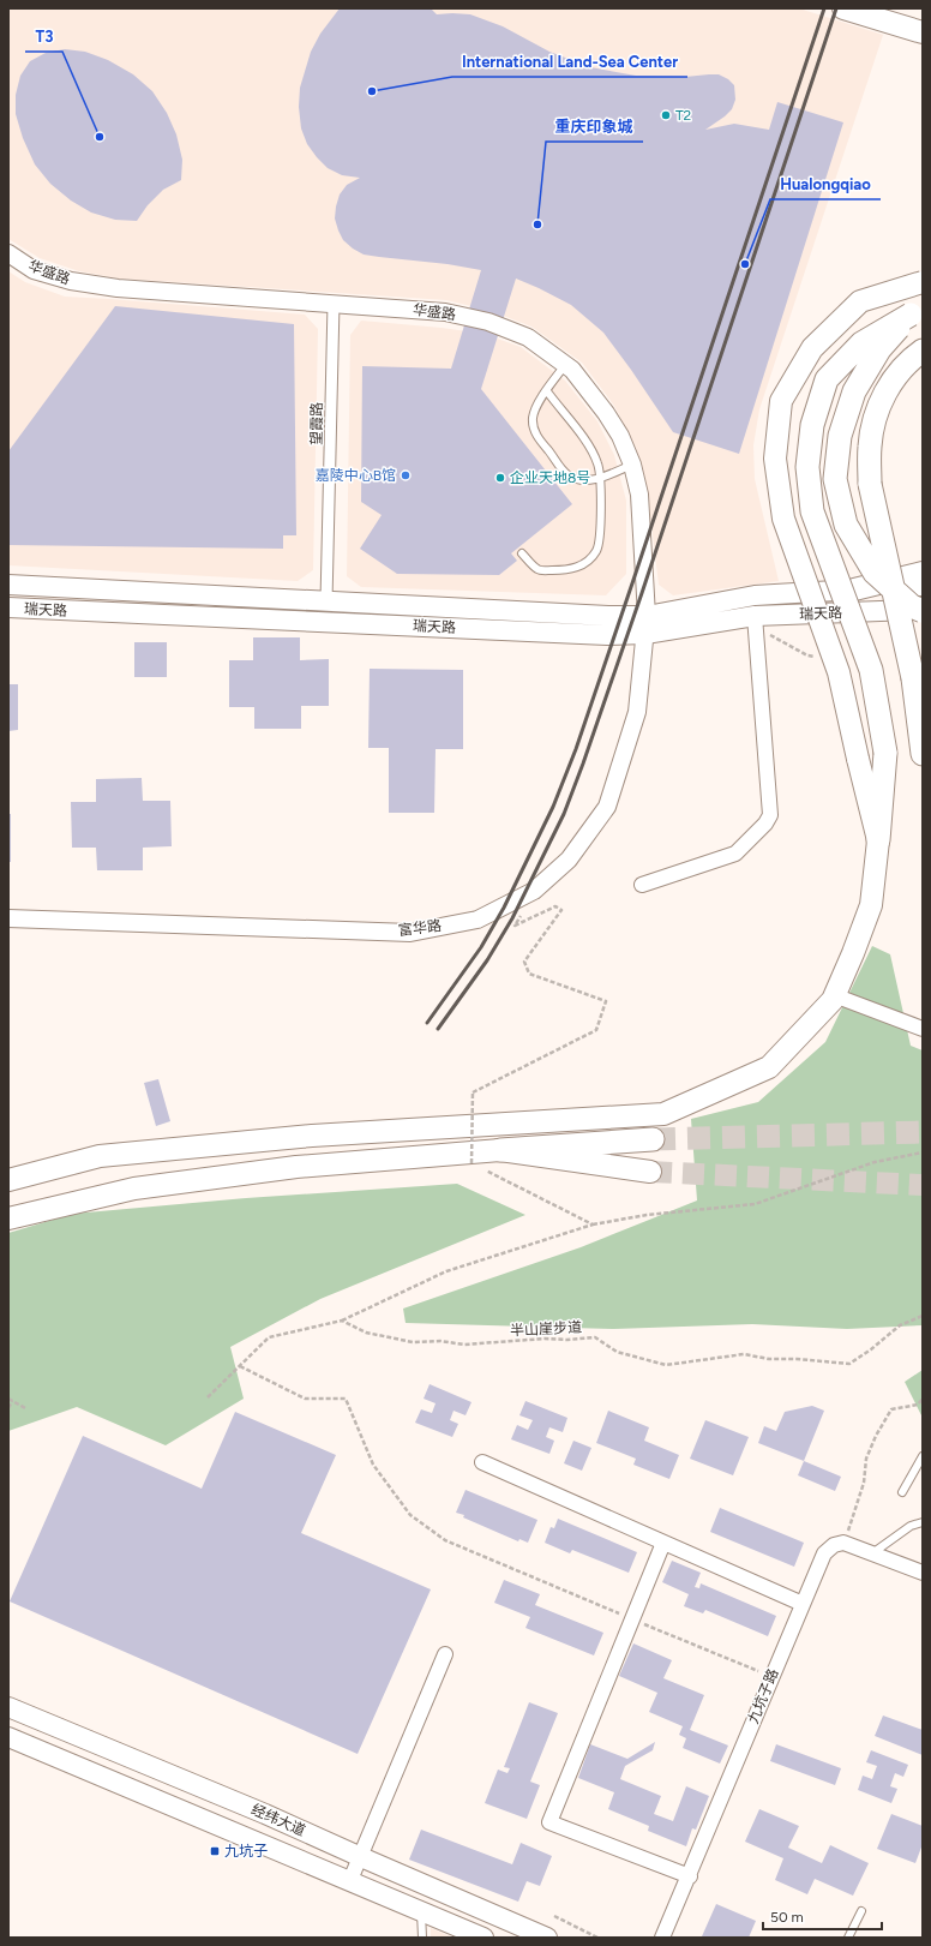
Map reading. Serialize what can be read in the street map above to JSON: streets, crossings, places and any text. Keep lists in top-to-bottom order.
{
  "streets": {
    "main road": ["瑞天路", "经纬大道"],
    "street": [
      "华盛路",
      "望霞路",
      "富华路",
      "九坑子路"
    ],
    "path": ["半山崖步道"]
  },
  "crossings": [
    ["华盛路", "望霞路"],
    ["华盛路", "瑞天路"],
    ["华盛路", "富华路"],
    ["望霞路", "瑞天路"],
    ["瑞天路", "富华路"]
  ],
  "places": {
    "other": [
      "International Land-Sea Center",
      "T2",
      "T3",
      "重庆印象城",
      "Hualongqiao",
      "嘉陵中心B馆",
      "企业天地8号"
    ],
    "transit": ["九坑子"]
  },
  "scale_bar": "50 m"
}
